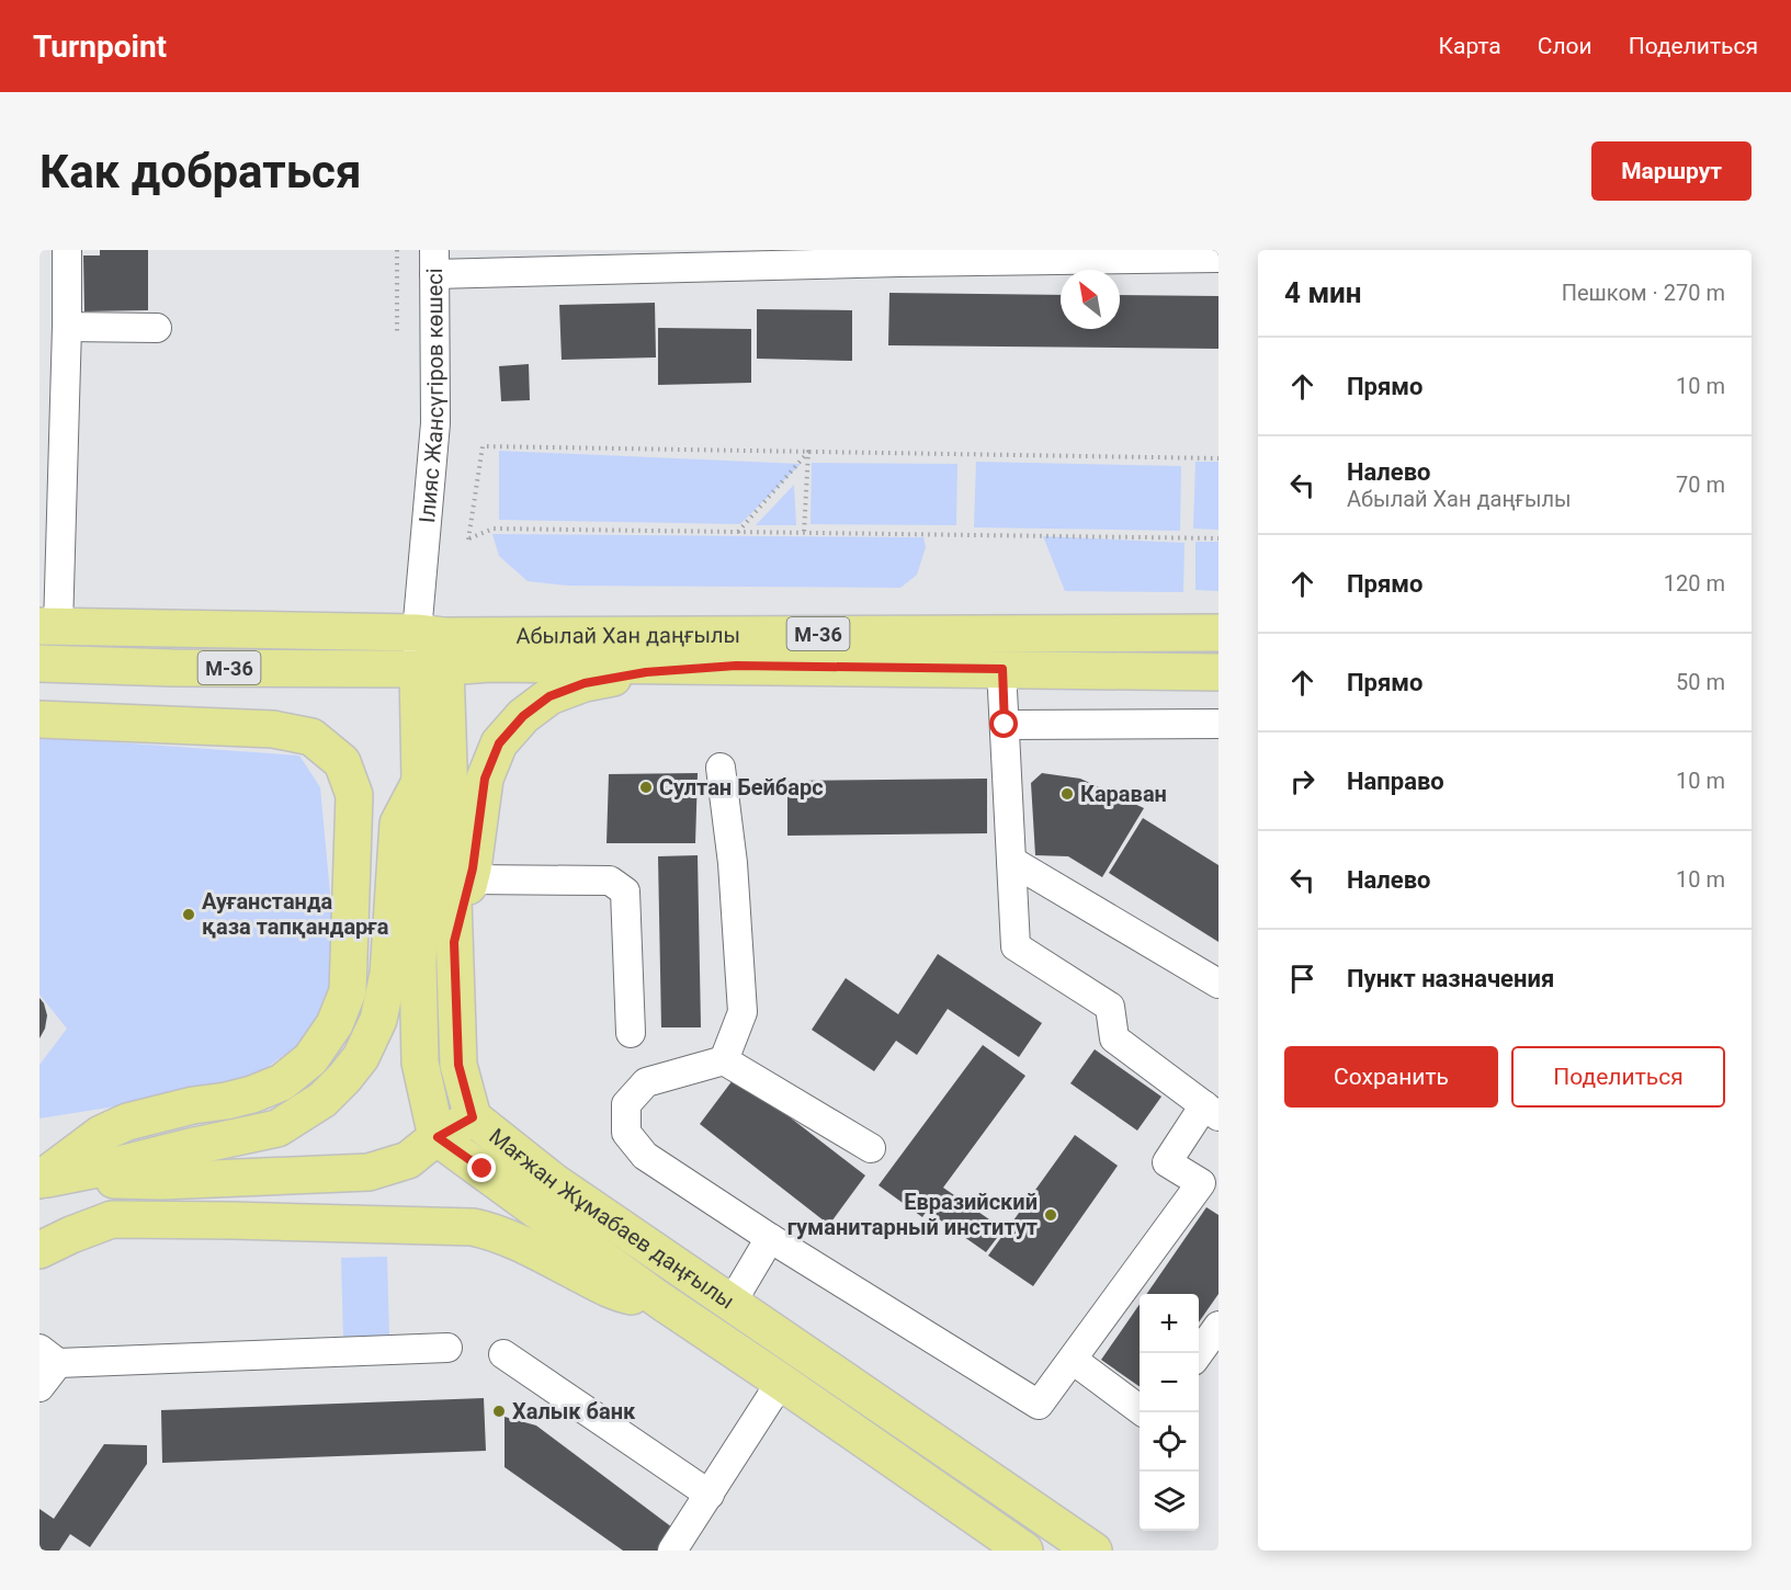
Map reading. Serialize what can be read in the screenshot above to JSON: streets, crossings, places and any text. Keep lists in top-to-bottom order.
{
  "streets": {
    "main road": ["M-36", "Абылай Хан даңғылы", "Мағжан Жұмабаев даңғылы"],
    "street": ["Ілияс Жансүгіров көшесі"]
  },
  "crossings": [
    ["Ілияс Жансүгіров көшесі", "Абылай Хан даңғылы"],
    ["Ілияс Жансүгіров көшесі", "Мағжан Жұмабаев даңғылы"],
    ["Абылай Хан даңғылы", "Мағжан Жұмабаев даңғылы"]
  ],
  "places": [
    "Султан Бейбарс",
    "Караван",
    "Ауғанстанда қаза тапқандарға",
    "Евразийский гуманитарный институт",
    "Халык банк"
  ],
  "north": "top left",
  "page": {
    "header": "Turnpoint",
    "nav": ["Карта", "Слои", "Поделиться"],
    "buttons": [
      "Маршрут",
      ["Сохранить", "Поделиться"]
    ],
    "title": "Как добраться",
    "heading": ["4 мин", "Пешком · 270 m"],
    "list": [
      ["Прямо", "10 m"],
      ["Налево", "Абылай Хан даңғылы", "70 m"],
      ["Прямо", "120 m"],
      ["Прямо", "50 m"],
      ["Направо", "10 m"],
      ["Налево", "10 m"],
      "Пункт назначения"
    ],
    "map_buttons": ["+", "−"]
  }
}
